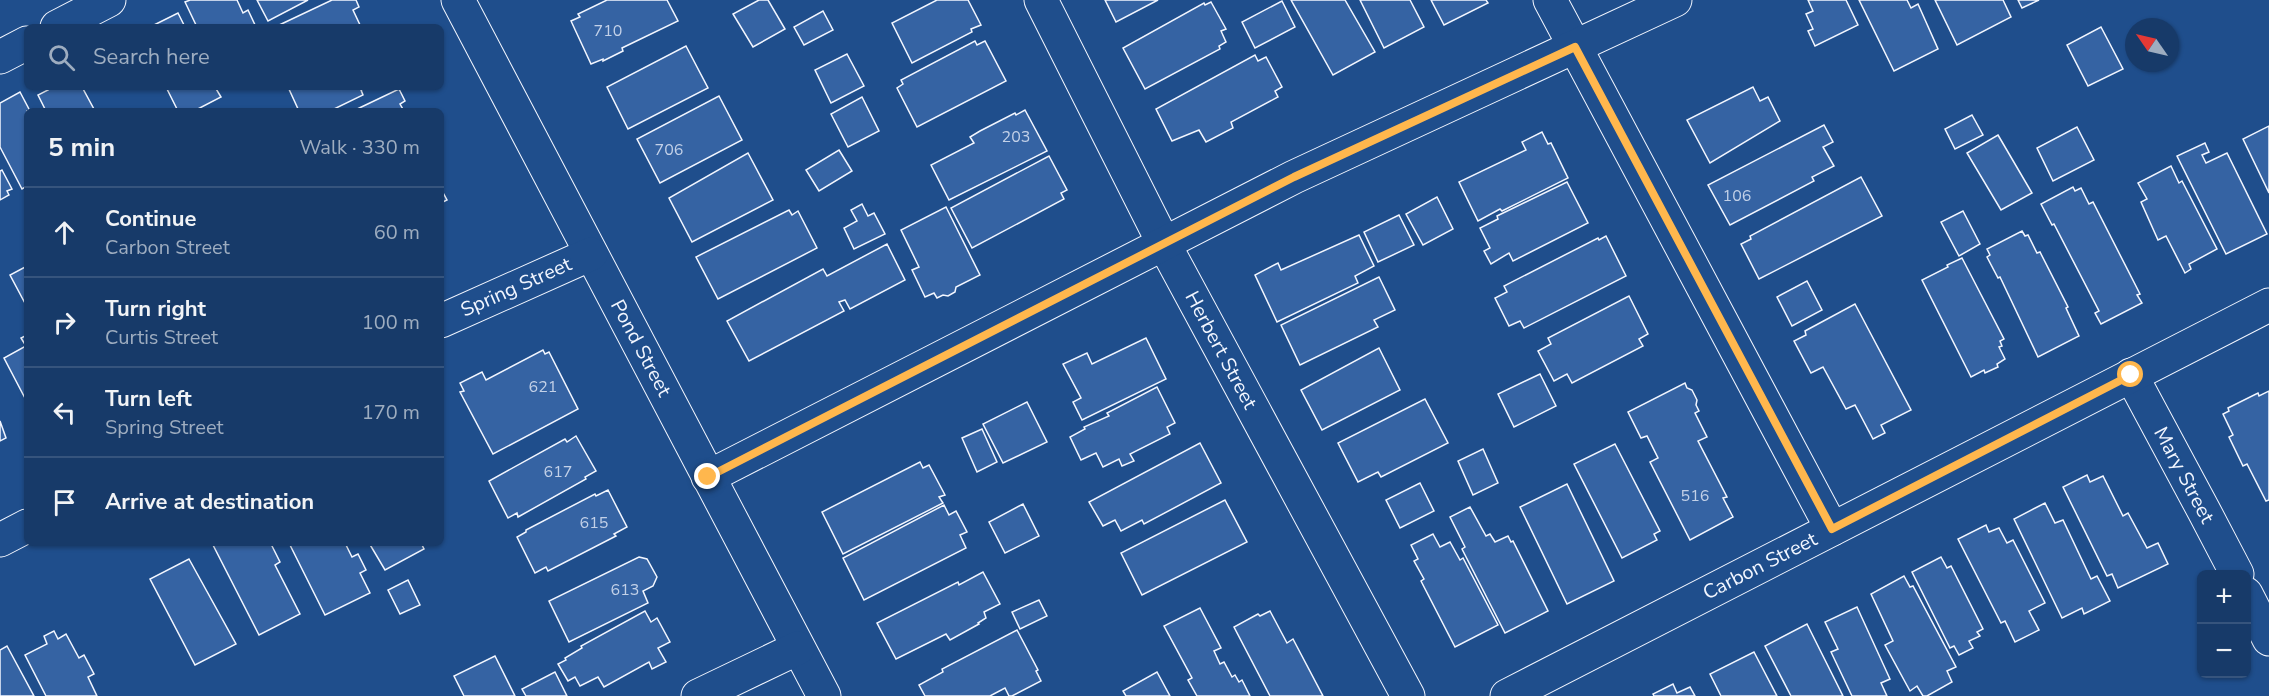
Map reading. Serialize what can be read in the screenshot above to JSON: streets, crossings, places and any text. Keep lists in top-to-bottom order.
{
  "streets": {
    "street": [
      "Spring Street",
      "Pond Street",
      "Herbert Street",
      "Mary Street",
      "Carbon Street"
    ]
  },
  "crossings": [
    ["Spring Street", "Pond Street"],
    ["Mary Street", "Carbon Street"]
  ],
  "house_numbers": [
    "710",
    "203",
    "706",
    "106",
    "621",
    "617",
    "516",
    "615",
    "613"
  ],
  "north": "top left",
  "page": {
    "search": "Search here",
    "heading": ["5 min", "Walk · 330 m"],
    "list": [
      ["Continue", "Carbon Street", "60 m"],
      ["Turn right", "Curtis Street", "100 m"],
      ["Turn left", "Spring Street", "170 m"],
      "Arrive at destination"
    ],
    "map_buttons": ["+", "−"]
  }
}
